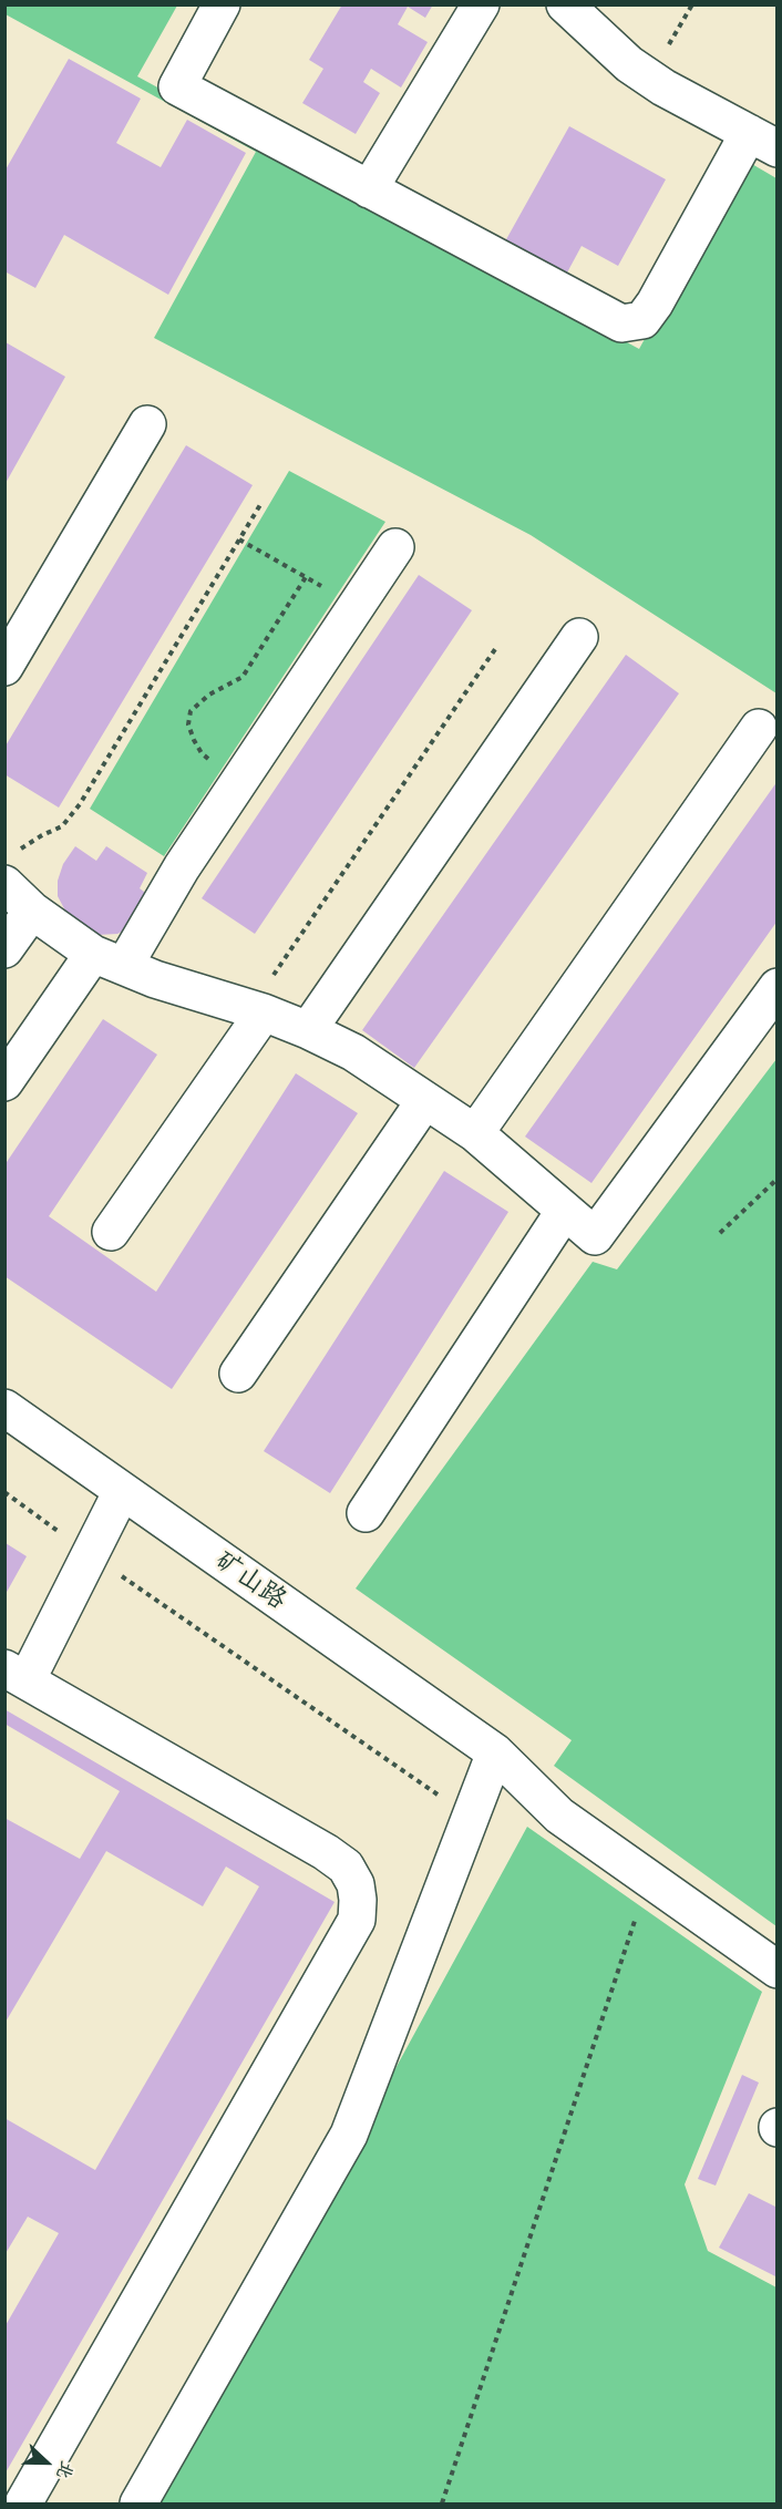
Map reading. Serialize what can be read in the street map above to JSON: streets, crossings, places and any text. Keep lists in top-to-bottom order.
{
  "streets": {
    "street": ["矿山路"]
  },
  "north": "right"
}
